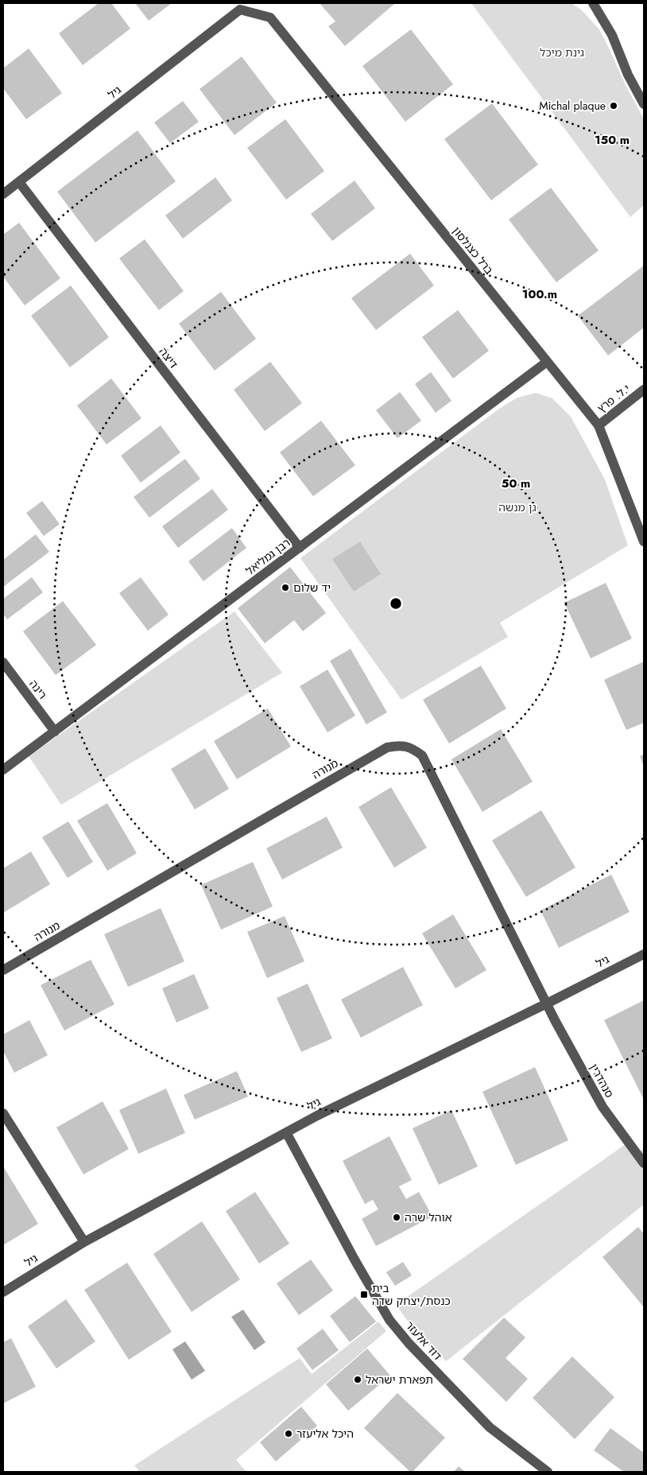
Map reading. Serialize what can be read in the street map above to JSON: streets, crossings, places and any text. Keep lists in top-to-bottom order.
{
  "streets": {
    "street": [
      "גיל",
      "ברל כצנלסון",
      "דיצה",
      "י.ל. פרץ",
      "רבן גמליאל",
      "רינה",
      "מנורה",
      "סנהדרין",
      "דוד אלעזר"
    ]
  },
  "crossings": [
    ["גיל", "ברל כצנלסון"],
    ["גיל", "דיצה"],
    ["גיל", "מנורה"],
    ["גיל", "סנהדרין"],
    ["גיל", "דוד אלעזר"],
    ["ברל כצנלסון", "י.ל. פרץ"],
    ["ברל כצנלסון", "רבן גמליאל"],
    ["דיצה", "רבן גמליאל"],
    ["רבן גמליאל", "רינה"],
    ["מנורה", "סנהדרין"]
  ],
  "parks": ["גינת מיכל", "גן מנשה"],
  "places": {
    "other": [
      "Michal plaque",
      "יד שלום",
      "אוהל שרה",
      "תפארת ישראל",
      "היכל אליעזר"
    ],
    "transit": ["בית כנסת/יצחק שדה"]
  },
  "rings": ["150 m", "100 m", "50 m"]
}
